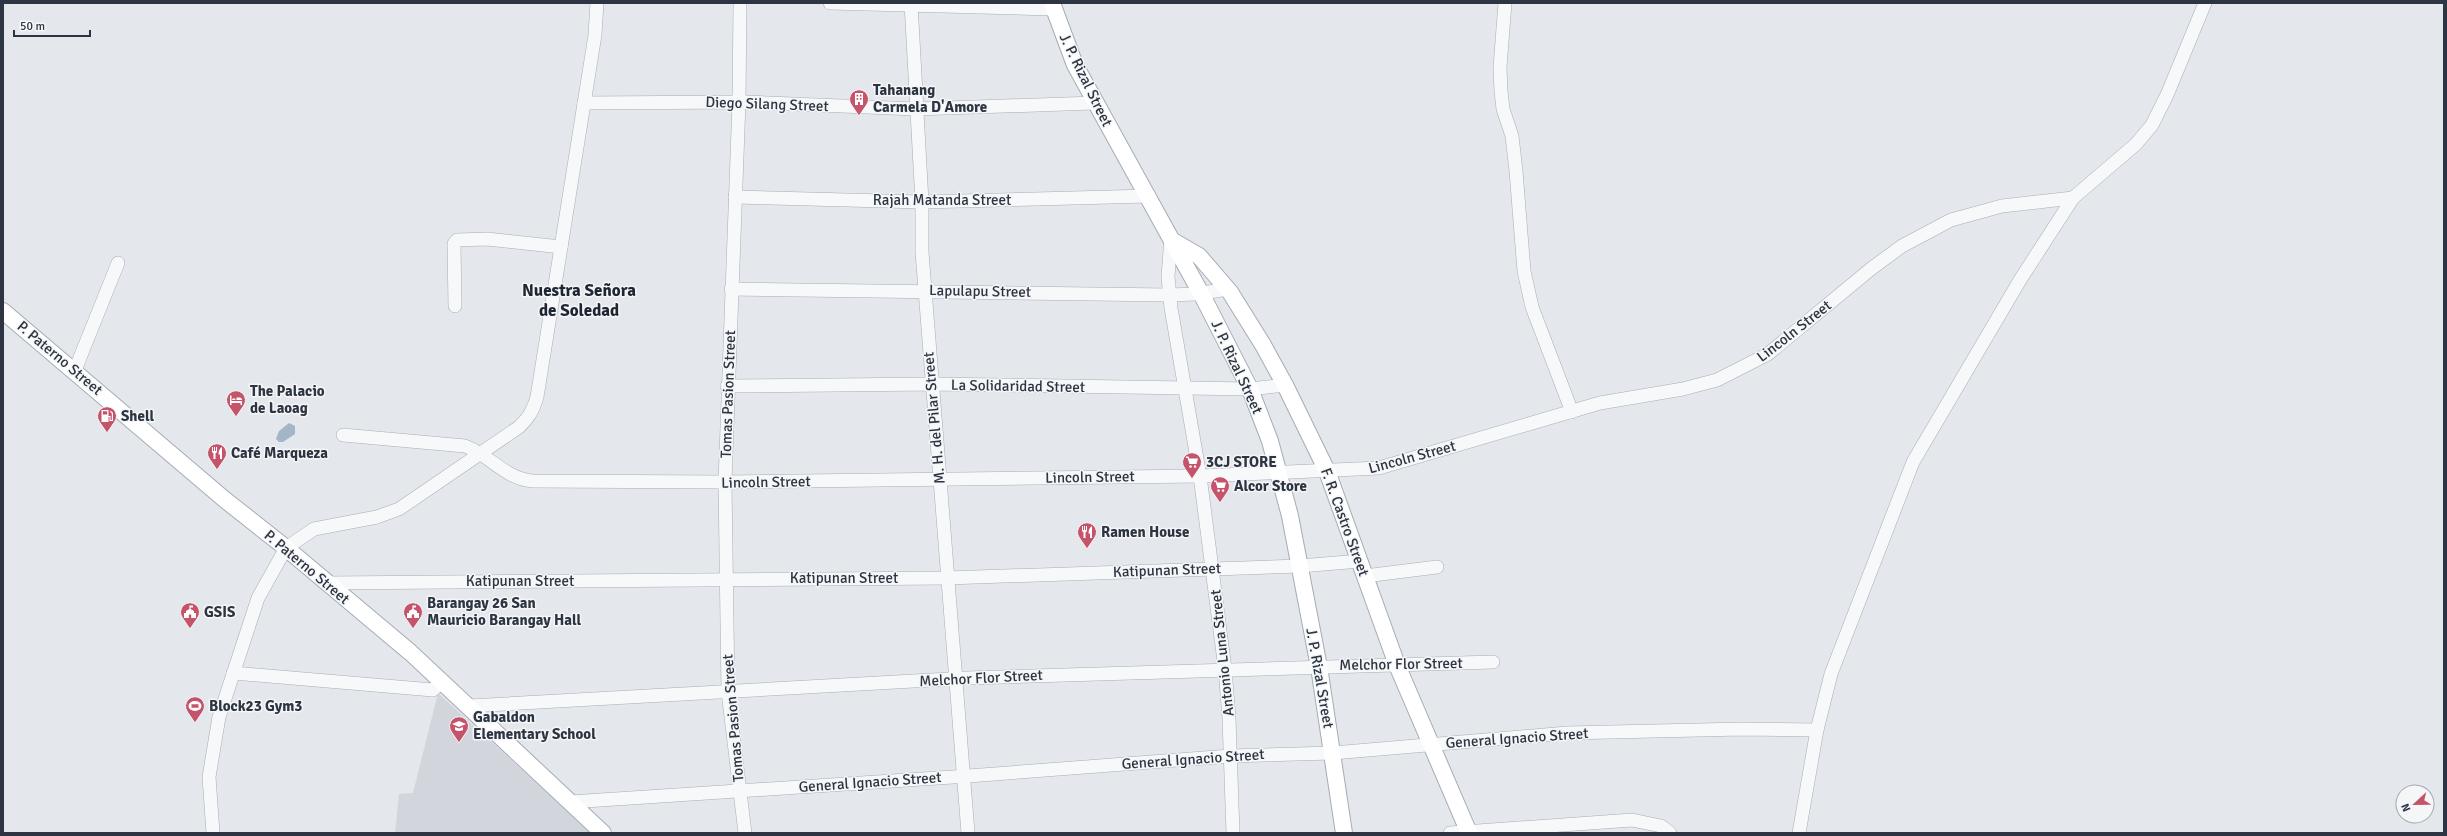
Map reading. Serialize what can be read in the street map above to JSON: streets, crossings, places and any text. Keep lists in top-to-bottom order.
{
  "streets": {
    "main road": ["J. P. Rizal Street", "P. Paterno Street", "F. R. Castro Street"],
    "street": [
      "Diego Silang Street",
      "Rajah Matanda Street",
      "Lapulapu Street",
      "Lincoln Street",
      "La Solidaridad Street",
      "Tomas Pasion Street",
      "M. H. del Pilar Street",
      "Katipunan Street",
      "Antonio Luna Street",
      "Melchor Flor Street",
      "General Ignacio Street"
    ]
  },
  "crossings": [
    ["J. P. Rizal Street", "Diego Silang Street"],
    ["J. P. Rizal Street", "Rajah Matanda Street"],
    ["J. P. Rizal Street", "Lapulapu Street"],
    ["J. P. Rizal Street", "Lincoln Street"],
    ["J. P. Rizal Street", "La Solidaridad Street"],
    ["J. P. Rizal Street", "F. R. Castro Street"],
    ["J. P. Rizal Street", "Katipunan Street"],
    ["J. P. Rizal Street", "Antonio Luna Street"],
    ["J. P. Rizal Street", "Melchor Flor Street"],
    ["J. P. Rizal Street", "General Ignacio Street"],
    ["Diego Silang Street", "Tomas Pasion Street"],
    ["Diego Silang Street", "M. H. del Pilar Street"],
    ["Rajah Matanda Street", "Tomas Pasion Street"],
    ["Rajah Matanda Street", "M. H. del Pilar Street"],
    ["Lapulapu Street", "Tomas Pasion Street"],
    ["Lapulapu Street", "M. H. del Pilar Street"],
    ["Lapulapu Street", "F. R. Castro Street"],
    ["Lapulapu Street", "Antonio Luna Street"],
    ["Lincoln Street", "Tomas Pasion Street"],
    ["Lincoln Street", "M. H. del Pilar Street"],
    ["Lincoln Street", "F. R. Castro Street"],
    ["Lincoln Street", "Antonio Luna Street"],
    ["P. Paterno Street", "Katipunan Street"],
    ["P. Paterno Street", "Melchor Flor Street"],
    ["P. Paterno Street", "General Ignacio Street"],
    ["La Solidaridad Street", "Tomas Pasion Street"],
    ["La Solidaridad Street", "M. H. del Pilar Street"],
    ["La Solidaridad Street", "F. R. Castro Street"],
    ["La Solidaridad Street", "Antonio Luna Street"],
    ["Tomas Pasion Street", "Katipunan Street"],
    ["Tomas Pasion Street", "Melchor Flor Street"],
    ["Tomas Pasion Street", "General Ignacio Street"],
    ["M. H. del Pilar Street", "Katipunan Street"],
    ["M. H. del Pilar Street", "Melchor Flor Street"],
    ["M. H. del Pilar Street", "General Ignacio Street"],
    ["F. R. Castro Street", "Katipunan Street"],
    ["F. R. Castro Street", "Antonio Luna Street"],
    ["F. R. Castro Street", "Melchor Flor Street"],
    ["F. R. Castro Street", "General Ignacio Street"],
    ["Katipunan Street", "Antonio Luna Street"],
    ["Antonio Luna Street", "Melchor Flor Street"],
    ["Antonio Luna Street", "General Ignacio Street"]
  ],
  "districts": ["Nuestra Señora de Soledad"],
  "places": {
    "building": ["Tahanang Carmela D'Amore"],
    "hotel": ["The Palacio de Laoag"],
    "fuel station": ["Shell"],
    "restaurant": ["Café Marqueza", "Ramen House"],
    "supermarket": ["3CJ STORE", "Alcor Store"],
    "public building": ["GSIS", "Barangay 26 San Mauricio Barangay Hall"],
    "sports": ["Block23 Gym3"],
    "school or university": ["Gabaldon Elementary School"]
  },
  "scale_bar": "50 m",
  "north": "left"
}
